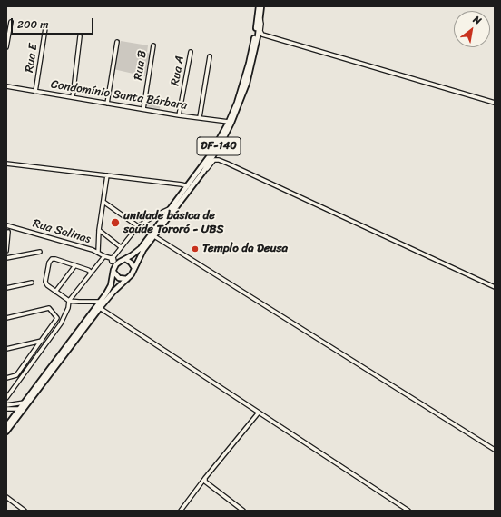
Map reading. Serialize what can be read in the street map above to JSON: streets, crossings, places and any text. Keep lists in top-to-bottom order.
{
  "streets": {
    "main road": ["DF-140"],
    "street": [
      "Rua E",
      "Rua B",
      "Rua A",
      "Condomínio Santa Bárbara",
      "Rua Salinas"
    ]
  },
  "crossings": [
    ["Rua E", "Condomínio Santa Bárbara"],
    ["Rua B", "Condomínio Santa Bárbara"],
    ["Rua A", "Condomínio Santa Bárbara"],
    ["Condomínio Santa Bárbara", "DF-140"],
    ["DF-140", "Rua Salinas"]
  ],
  "places": ["unidade básica de saúde Tororó - UBS", "Templo da Deusa"],
  "scale_bar": "200 m",
  "north": "top right"
}
